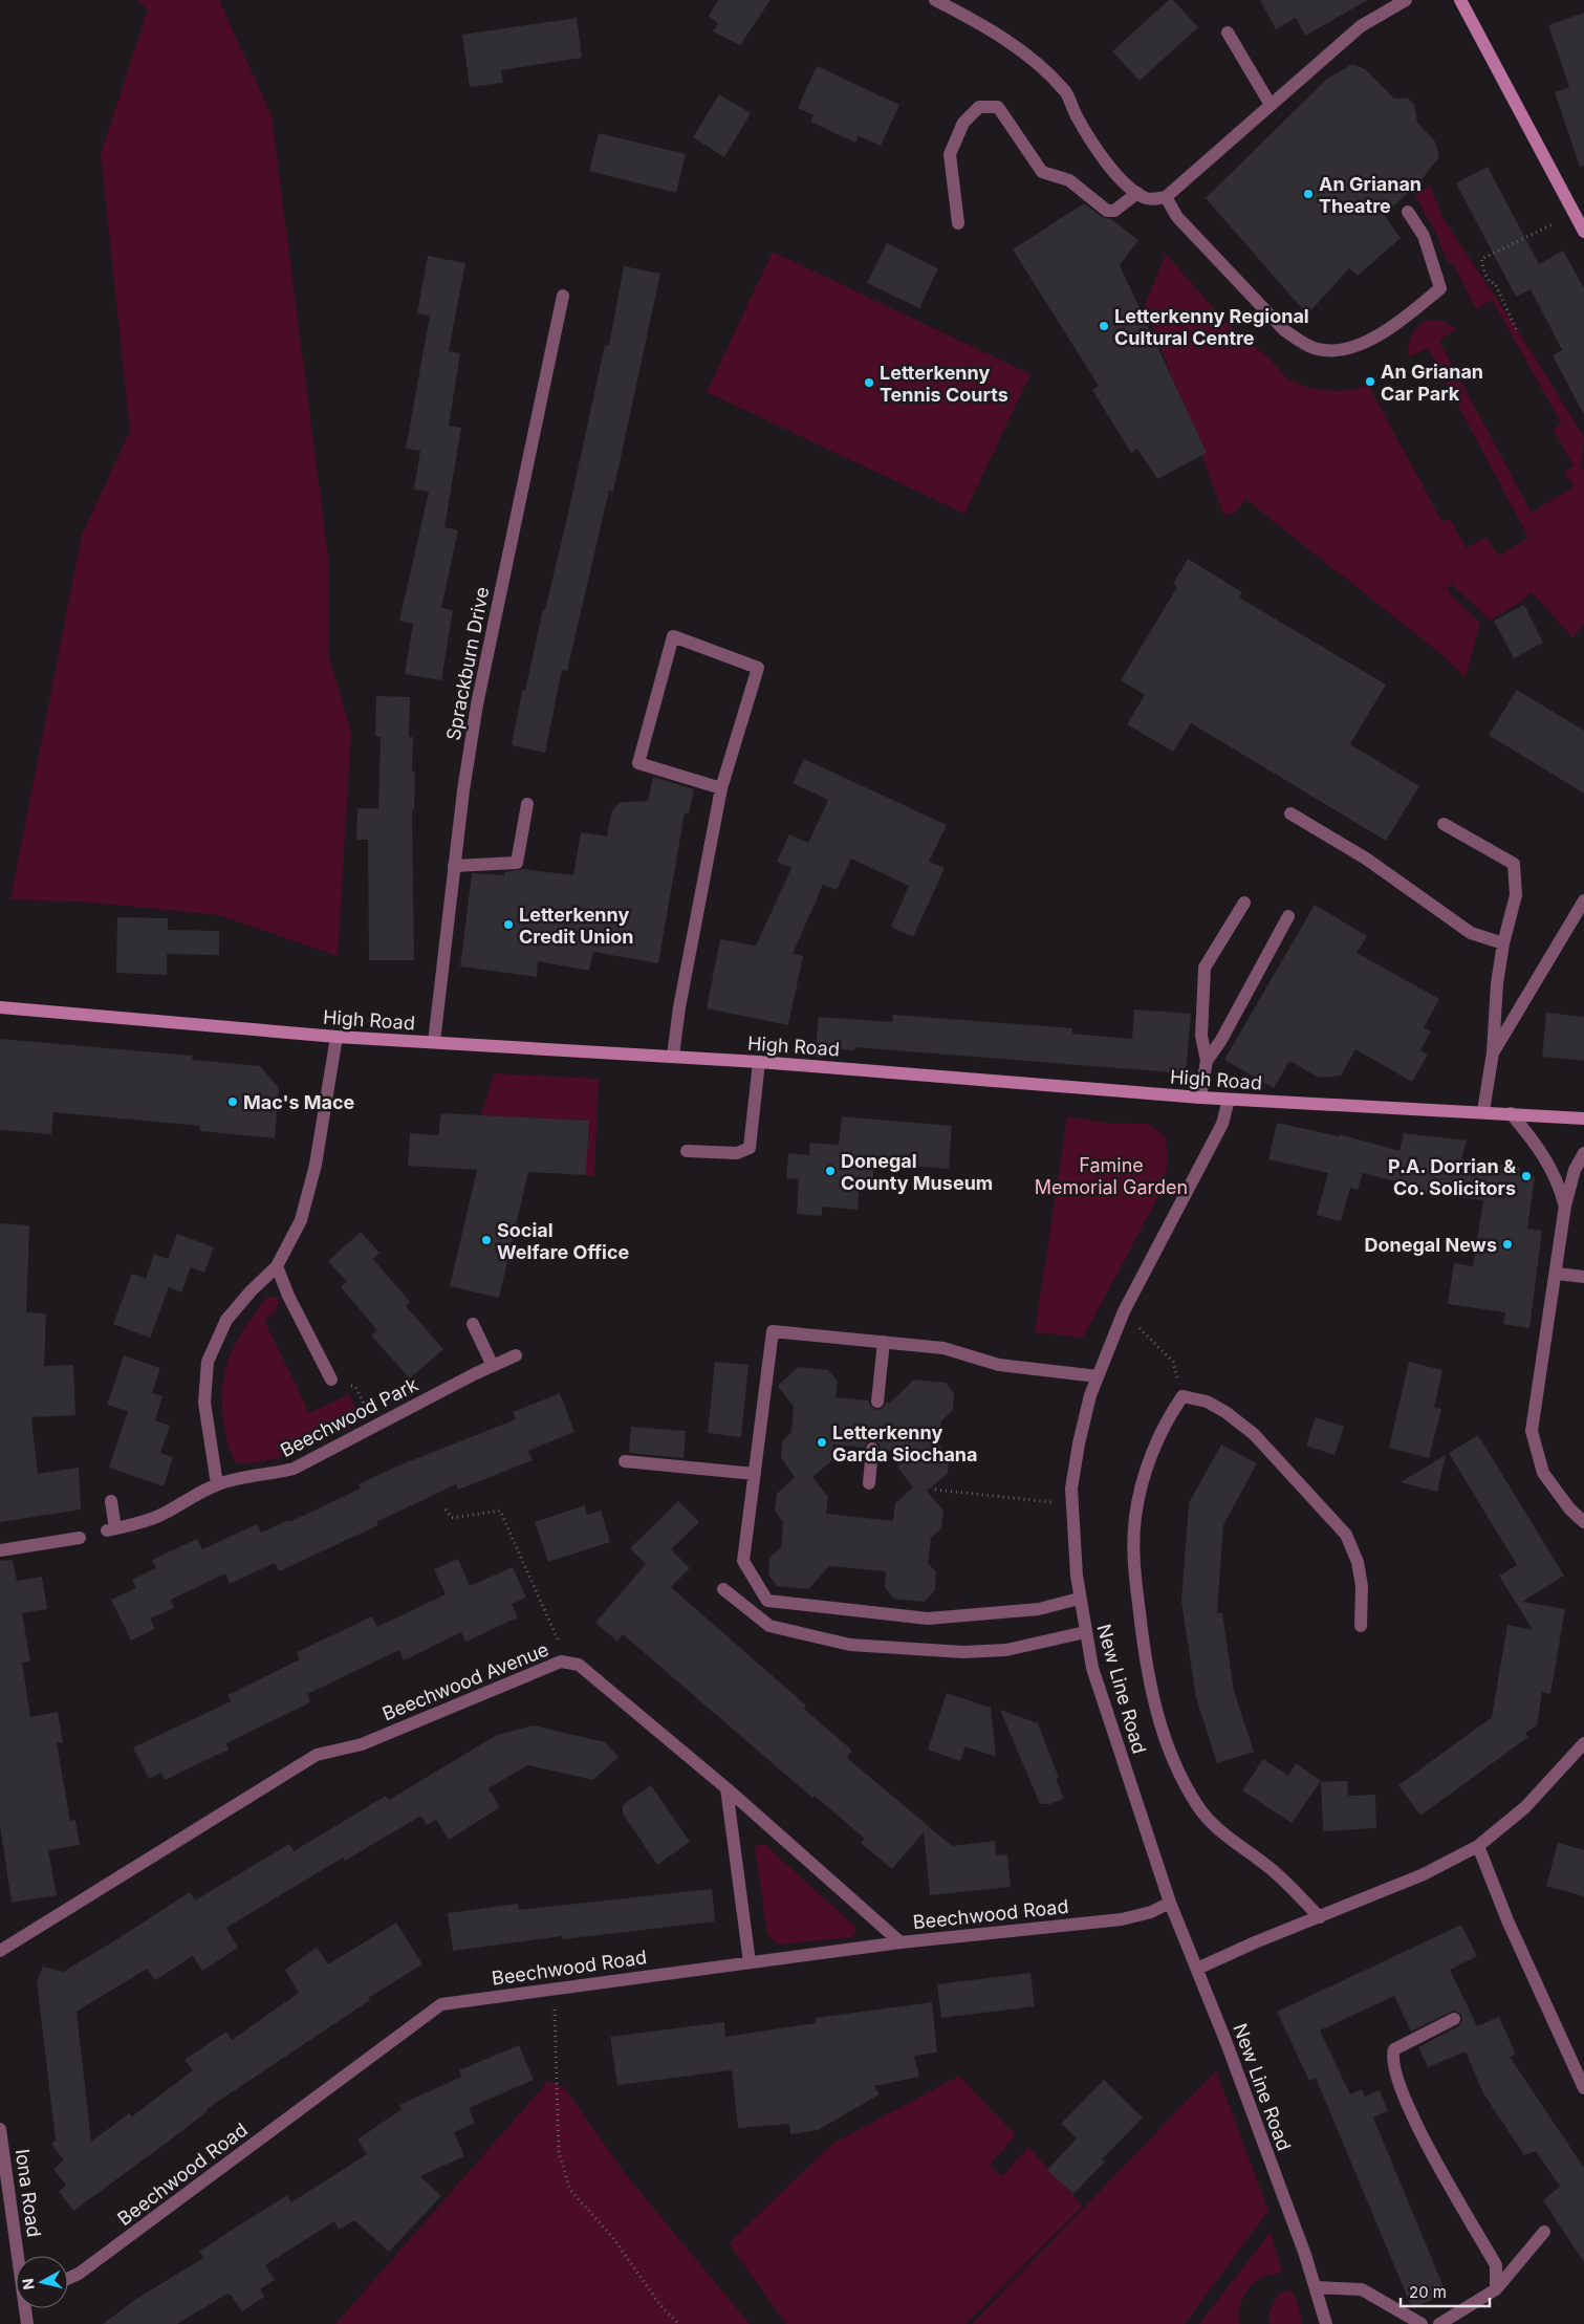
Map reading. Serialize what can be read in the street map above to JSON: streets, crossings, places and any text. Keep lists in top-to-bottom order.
{
  "streets": {
    "street": [
      "Sprackburn Drive",
      "High Road",
      "Beechwood Park",
      "Beechwood Avenue",
      "New Line Road",
      "Beechwood Road",
      "Iona Road"
    ]
  },
  "crossings": [
    ["Sprackburn Drive", "High Road"],
    ["High Road", "New Line Road"],
    ["Beechwood Avenue", "Beechwood Road"],
    ["New Line Road", "Beechwood Road"]
  ],
  "parks": ["Famine Memorial Garden"],
  "places": [
    "An Grianan Theatre",
    "Letterkenny Regional Cultural Centre",
    "An Grianan Car Park",
    "Letterkenny Tennis Courts",
    "Letterkenny Credit Union",
    "Mac's Mace",
    "Donegal County Museum",
    "P.A. Dorrian & Co. Solicitors",
    "Social Welfare Office",
    "Donegal News",
    "Letterkenny Garda Siochana"
  ],
  "scale_bar": "20 m",
  "north": "left"
}
